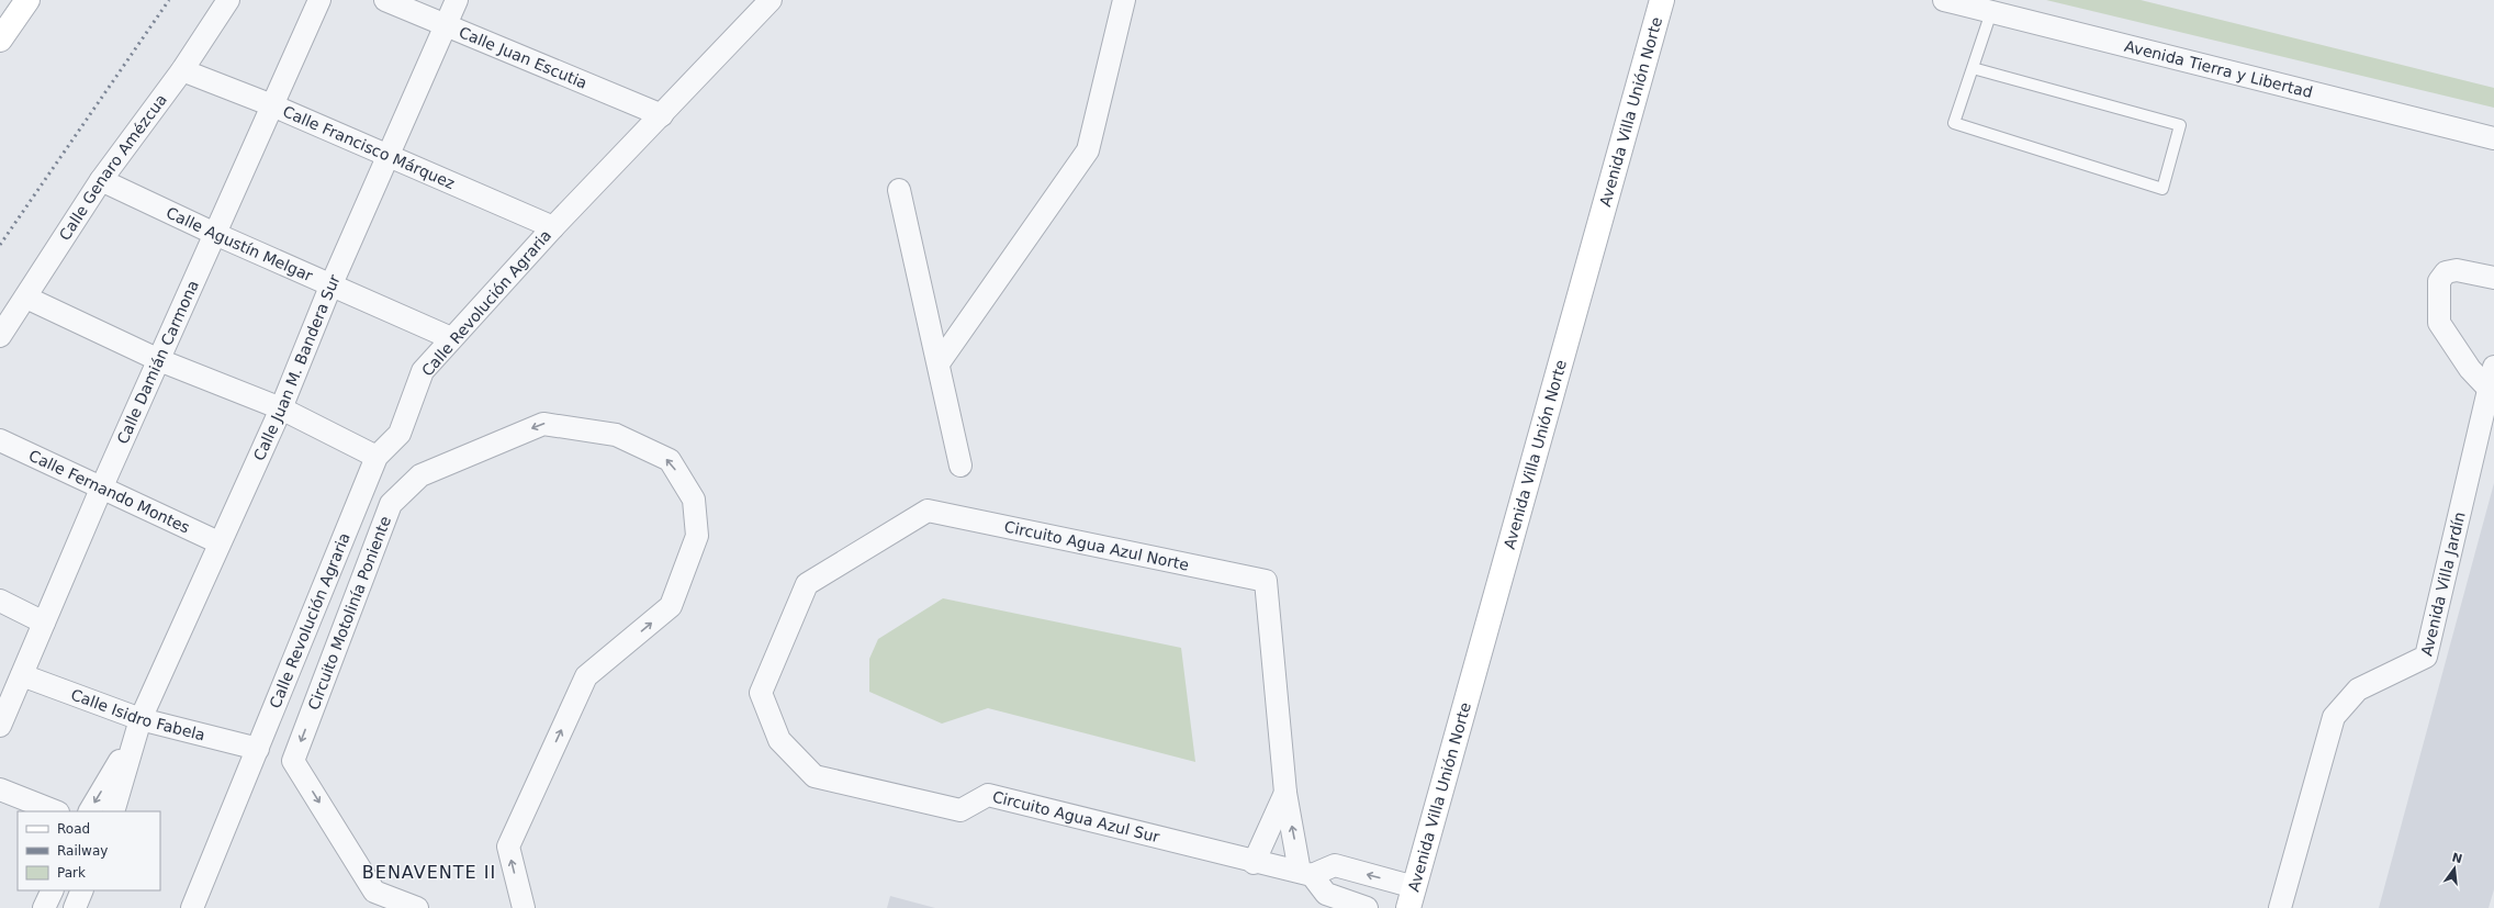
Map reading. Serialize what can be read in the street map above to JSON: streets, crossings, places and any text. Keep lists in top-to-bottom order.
{
  "streets": {
    "main road": ["Avenida Villa Unión Norte"],
    "street": [
      "Calle Juan Escutia",
      "Avenida Tierra y Libertad",
      "Calle Francisco Márquez",
      "Calle Genaro Amézcua",
      "Calle Agustín Melgar",
      "Calle Revolución Agraria",
      "Calle Damián Carmona",
      "Calle Juan M. Bandera Sur",
      "Calle Fernando Montes",
      "Circuito Agua Azul Norte",
      "Avenida Villa Jardín",
      "Circuito Motolinía Poniente",
      "Calle Isidro Fabela",
      "Circuito Agua Azul Sur"
    ]
  },
  "crossings": [
    ["Calle Juan Escutia", "Calle Revolución Agraria"],
    ["Calle Juan Escutia", "Calle Juan M. Bandera Sur"],
    ["Calle Francisco Márquez", "Calle Genaro Amézcua"],
    ["Calle Francisco Márquez", "Calle Revolución Agraria"],
    ["Calle Francisco Márquez", "Calle Damián Carmona"],
    ["Calle Francisco Márquez", "Calle Juan M. Bandera Sur"],
    ["Calle Genaro Amézcua", "Calle Agustín Melgar"],
    ["Calle Agustín Melgar", "Calle Revolución Agraria"],
    ["Calle Agustín Melgar", "Calle Damián Carmona"],
    ["Calle Agustín Melgar", "Calle Juan M. Bandera Sur"],
    ["Calle Revolución Agraria", "Calle Isidro Fabela"],
    ["Calle Damián Carmona", "Calle Fernando Montes"],
    ["Calle Damián Carmona", "Calle Isidro Fabela"],
    ["Calle Juan M. Bandera Sur", "Calle Fernando Montes"],
    ["Calle Juan M. Bandera Sur", "Calle Isidro Fabela"],
    ["Circuito Agua Azul Norte", "Circuito Agua Azul Sur"]
  ],
  "districts": ["BENAVENTE II"],
  "legend": ["Road", "Railway", "Park"],
  "north": "top"
}
